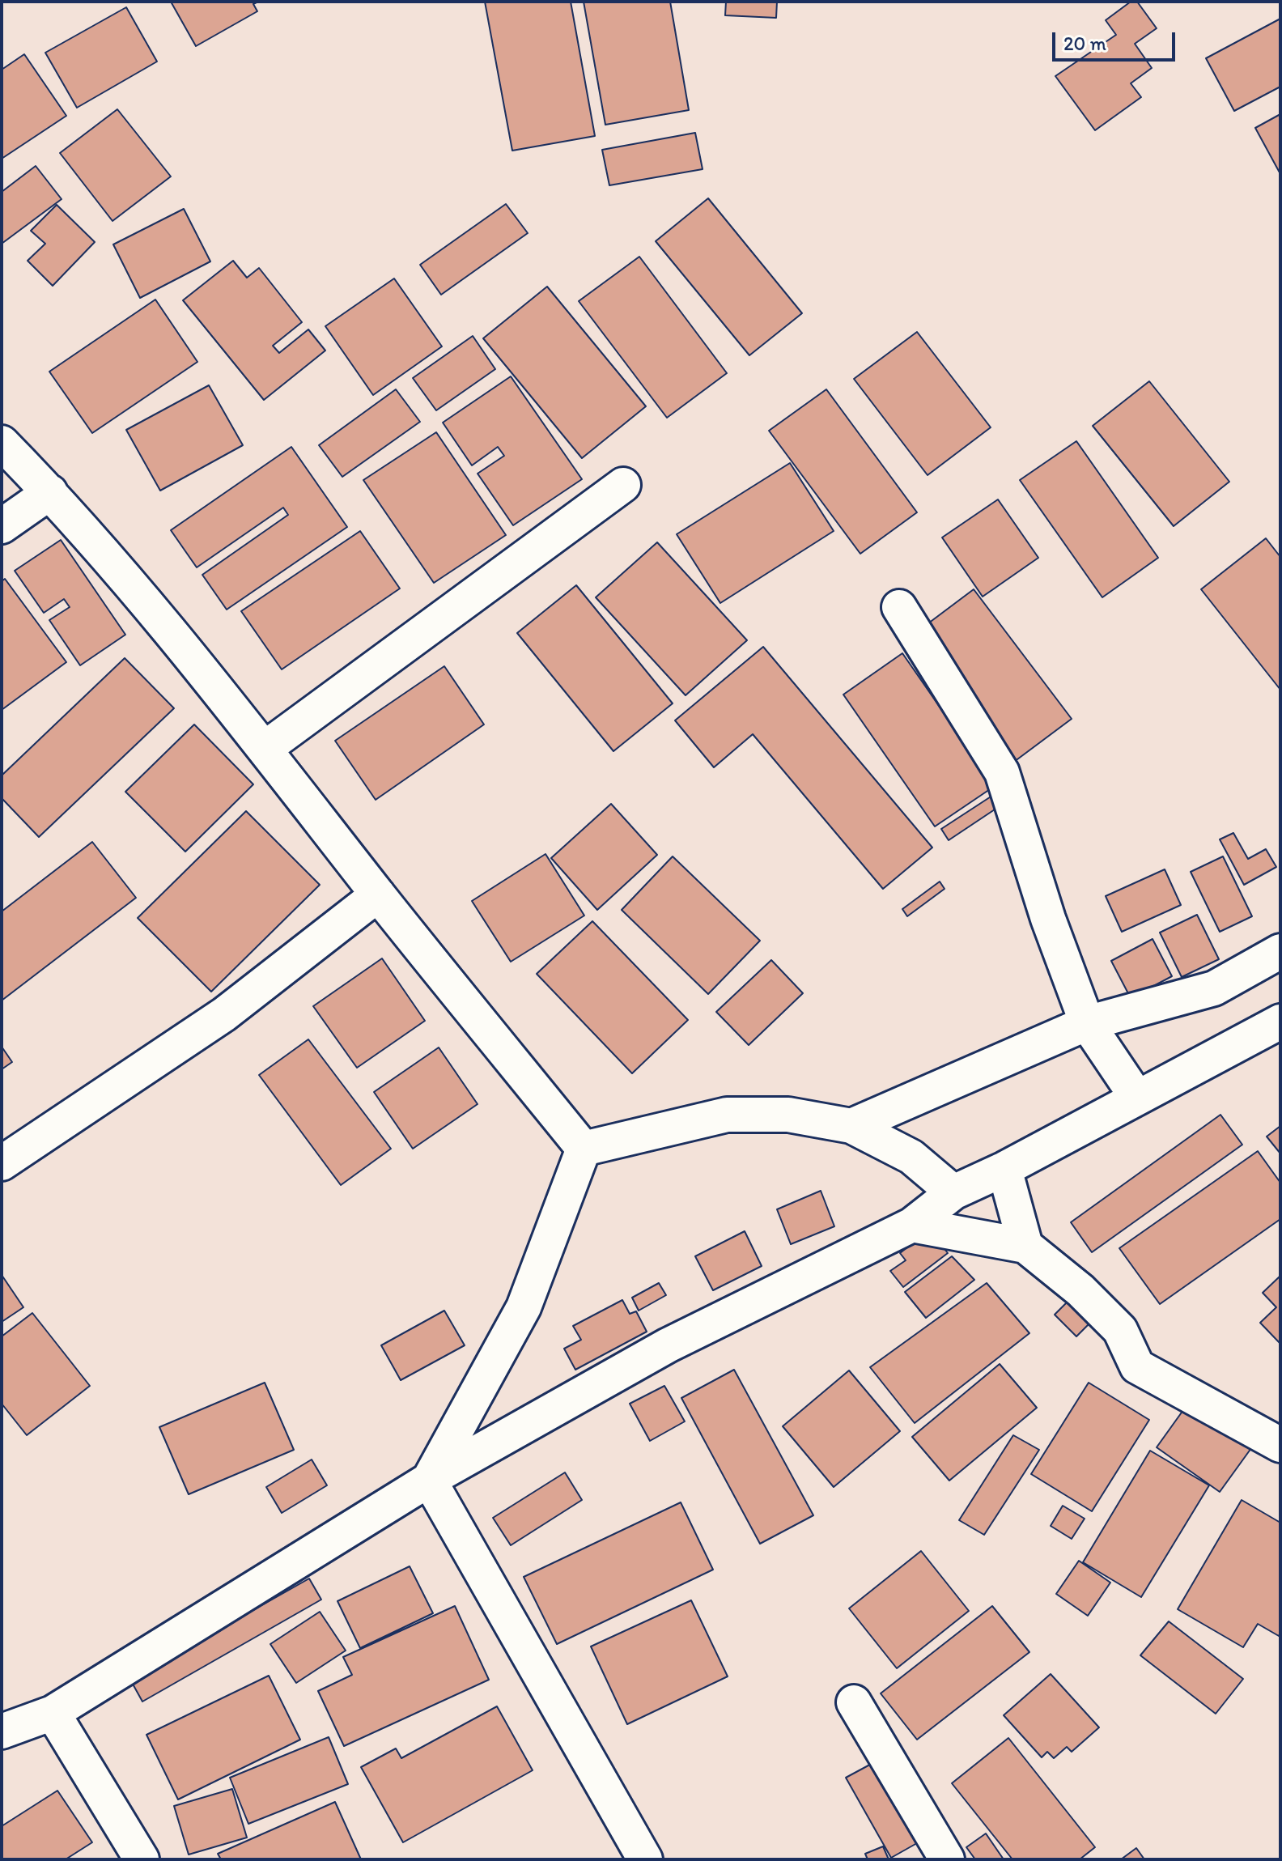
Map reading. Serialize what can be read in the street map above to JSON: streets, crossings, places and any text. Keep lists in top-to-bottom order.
{
  "scale_bar": "20 m"
}
